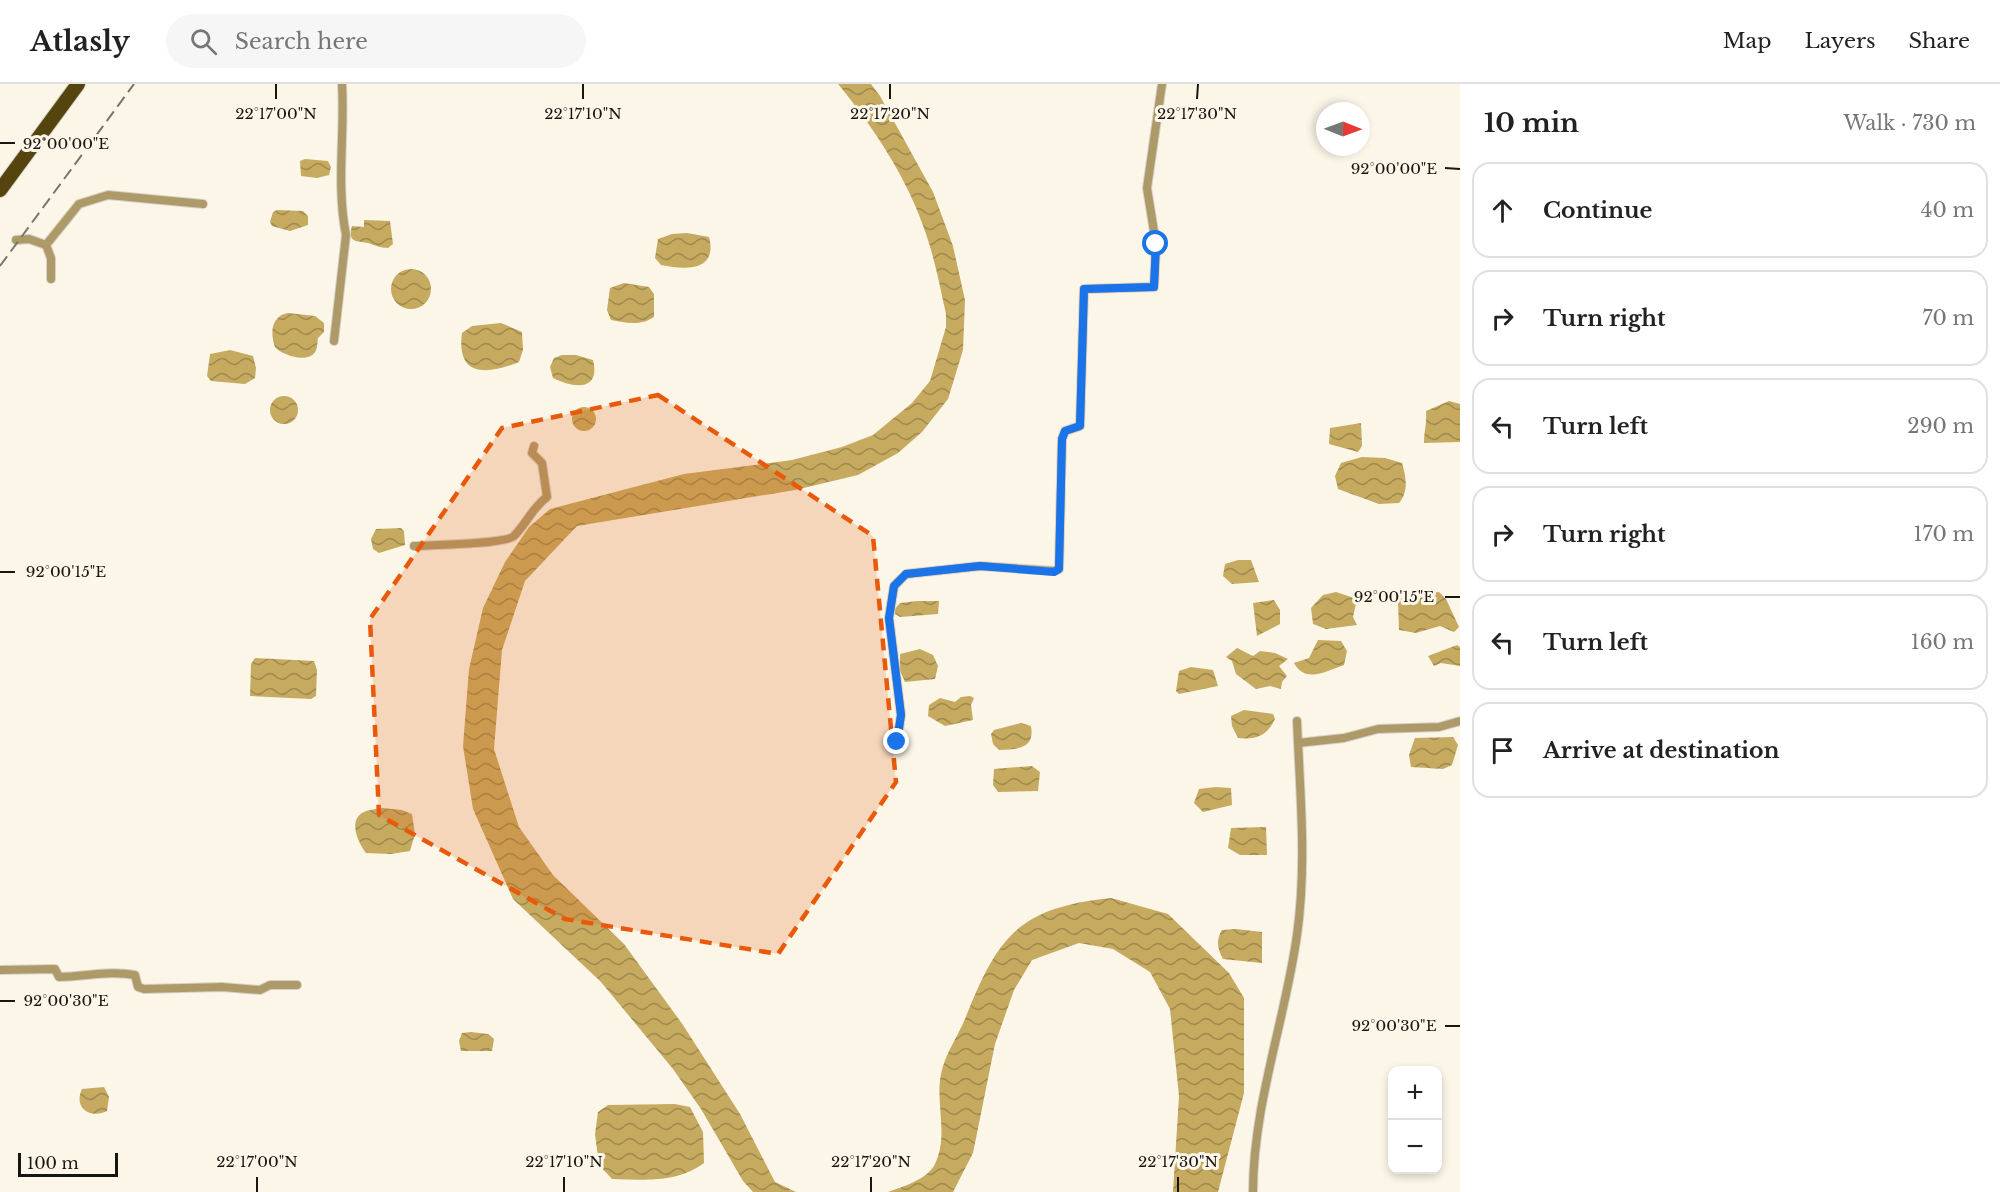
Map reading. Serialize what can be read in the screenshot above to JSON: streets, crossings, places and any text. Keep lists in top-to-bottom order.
{
  "scale_bar": "100 m",
  "north": "right",
  "page": {
    "header": "Atlasly",
    "search": "Search here",
    "nav": ["Map", "Layers", "Share"],
    "heading": ["10 min", "Walk · 730 m"],
    "list": [
      ["Continue", "40 m"],
      ["Turn right", "70 m"],
      ["Turn left", "290 m"],
      ["Turn right", "170 m"],
      ["Turn left", "160 m"],
      "Arrive at destination"
    ],
    "map_buttons": ["+", "−"],
    "scale": "100 m"
  },
  "coordinates": [
    "22°17'00\"N",
    "22°17'10\"N",
    "22°17'20\"N",
    "22°17'30\"N",
    "92°00'00\"E",
    "92°00'15\"E",
    "92°00'30\"E"
  ]
}
